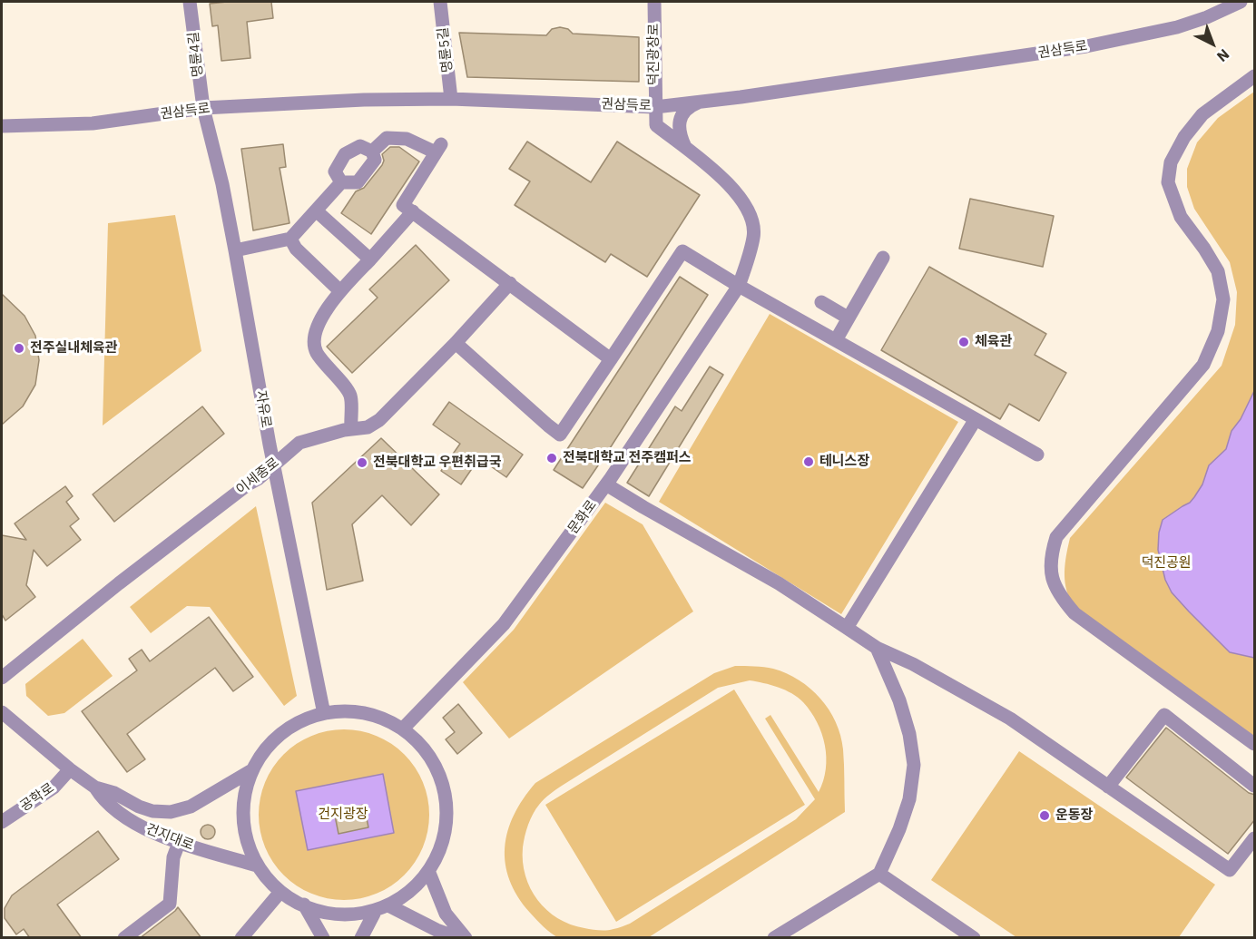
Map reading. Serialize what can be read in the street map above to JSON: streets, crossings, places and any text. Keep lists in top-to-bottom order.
{
  "streets": {
    "street": [
      "명륜5길",
      "권삼득로",
      "명륜4길",
      "덕진광장로",
      "자유로",
      "이세종로",
      "문화로",
      "공학로",
      "건지대로"
    ]
  },
  "crossings": [
    ["명륜5길", "권삼득로"],
    ["권삼득로", "명륜4길"],
    ["권삼득로", "덕진광장로"],
    ["권삼득로", "자유로"],
    ["명륜4길", "자유로"],
    ["덕진광장로", "문화로"],
    ["자유로", "이세종로"],
    ["공학로", "건지대로"]
  ],
  "parks": ["덕진공원", "건지광장"],
  "places": [
    "체육관",
    "전주실내체육관",
    "전북대학교 전주캠퍼스",
    "테니스장",
    "전북대학교 우편취급국",
    "운동장"
  ],
  "north": "bottom right"
}
